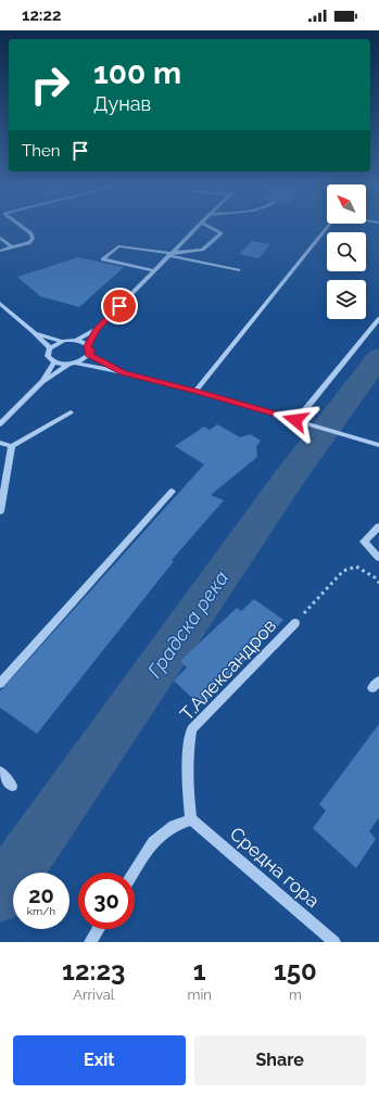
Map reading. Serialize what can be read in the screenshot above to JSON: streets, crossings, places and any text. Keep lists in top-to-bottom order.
{
  "streets": {
    "street": ["Т.Александров", "Средна гора"]
  },
  "crossings": [
    ["Т.Александров", "Средна гора"]
  ],
  "water": ["Градска река"],
  "north": "top left",
  "page": {
    "status": "12:22",
    "turn": ["100 m", "Дунав"],
    "then": "Then",
    "speed": "20 km/h",
    "limit": "30",
    "eta": [
      "12:23",
      "Arrival",
      "1",
      "min",
      "150",
      "m"
    ],
    "buttons": ["Exit", "Share"]
  }
}
